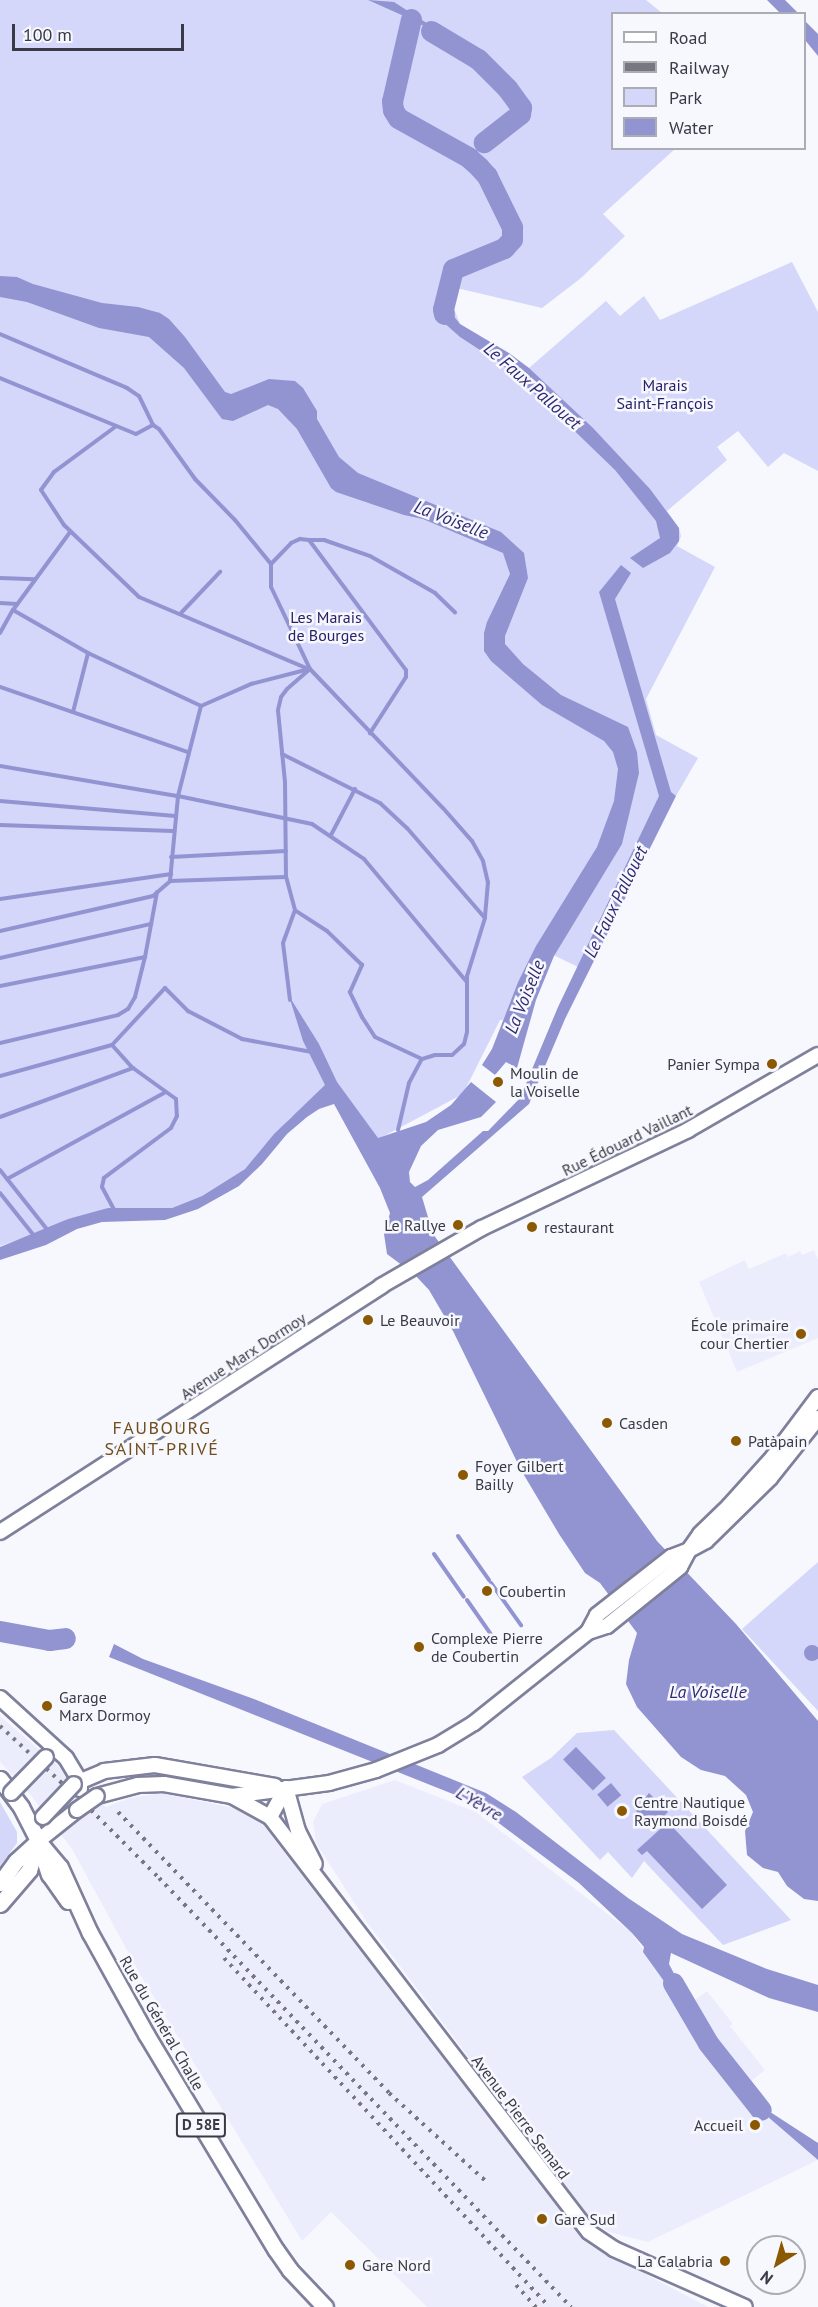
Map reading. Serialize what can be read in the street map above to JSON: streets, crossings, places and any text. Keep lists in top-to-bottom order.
{
  "streets": {
    "main road": [
      "Rue Édouard Vaillant",
      "Avenue Marx Dormoy",
      "Rue du Général Challe",
      "Avenue Pierre Semard",
      "D 58E"
    ]
  },
  "crossings": [
    ["Rue Édouard Vaillant", "Avenue Marx Dormoy"],
    ["Rue du Général Challe", "Avenue Pierre Semard"]
  ],
  "districts": ["FAUBOURG SAINT-PRIVÉ"],
  "water": ["Le Faux Pallouet", "La Voiselle", "L'Yèvre"],
  "parks": ["Marais Saint-François", "Les Marais de Bourges"],
  "places": [
    "Panier Sympa",
    "Moulin de la Voiselle",
    "Le Rallye",
    "restaurant",
    "Le Beauvoir",
    "École primaire cour Chertier",
    "Casden",
    "Patàpain",
    "Foyer Gilbert Bailly",
    "Coubertin",
    "Complexe Pierre de Coubertin",
    "Garage Marx Dormoy",
    "Centre Nautique Raymond Boisdé",
    "Accueil",
    "Gare Sud",
    "La Calabria",
    "Gare Nord"
  ],
  "legend": [
    "Road",
    "Railway",
    "Park",
    "Water"
  ],
  "scale_bar": "100 m",
  "north": "bottom left"
}
